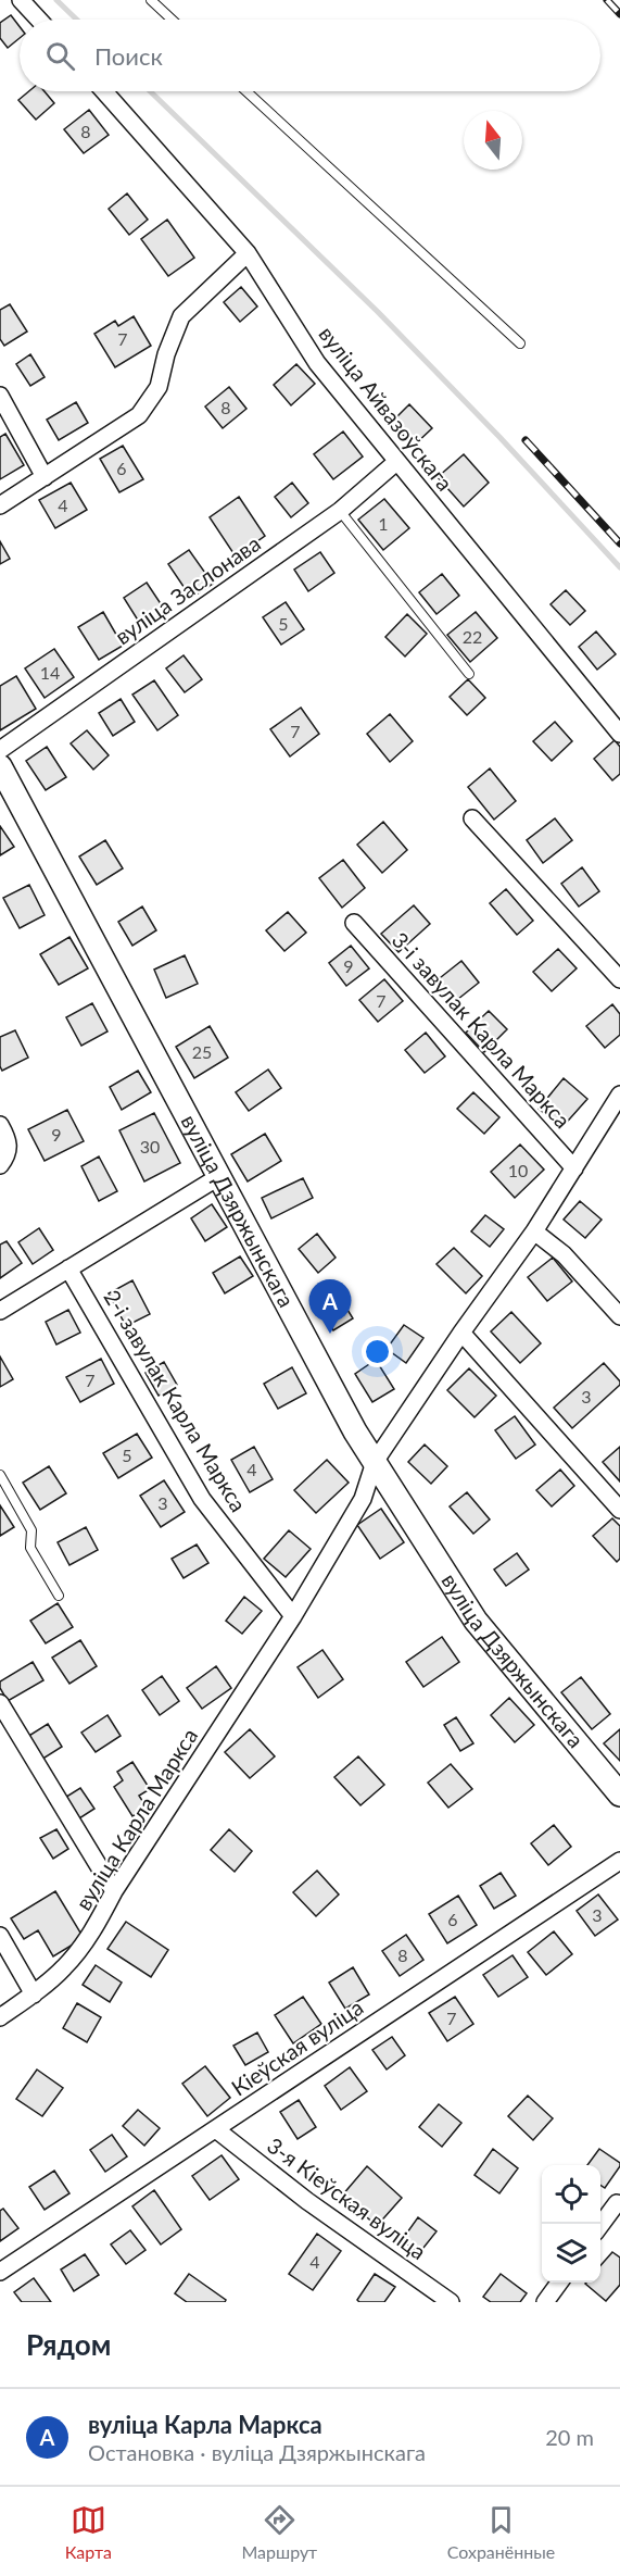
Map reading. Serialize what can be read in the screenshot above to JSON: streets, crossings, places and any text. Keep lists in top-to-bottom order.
{
  "streets": {
    "street": [
      "вуліца Айвазоўскага",
      "вуліца Заслонава",
      "3-і завулак Карла Маркса",
      "вуліца Дзяржынскага",
      "2-і завулак Карла Маркса",
      "вуліца Карла Маркса",
      "Кіеўская вуліца",
      "3-я Кіеўская вуліца"
    ]
  },
  "crossings": [
    ["вуліца Айвазоўскага", "вуліца Заслонава"],
    ["3-і завулак Карла Маркса", "вуліца Карла Маркса"],
    ["вуліца Дзяржынскага", "вуліца Карла Маркса"],
    ["2-і завулак Карла Маркса", "вуліца Карла Маркса"],
    ["Кіеўская вуліца", "3-я Кіеўская вуліца"]
  ],
  "house_numbers": [
    "8",
    "7",
    "8",
    "6",
    "4",
    "1",
    "5",
    "22",
    "14",
    "7",
    "9",
    "7",
    "25",
    "9",
    "30",
    "10",
    "7",
    "3",
    "5",
    "4",
    "3",
    "3",
    "6",
    "8",
    "7",
    "4"
  ],
  "north": "top",
  "page": {
    "search": "Поиск",
    "pins": "A",
    "heading": "Рядом",
    "list": [
      {
        "mark": "A",
        "name": "вуліца Карла Маркса",
        "note": "Остановка · вуліца Дзяржынскага",
        "value": "20 m"
      }
    ],
    "nav": ["Карта", "Маршрут", "Сохранённые"]
  }
}
